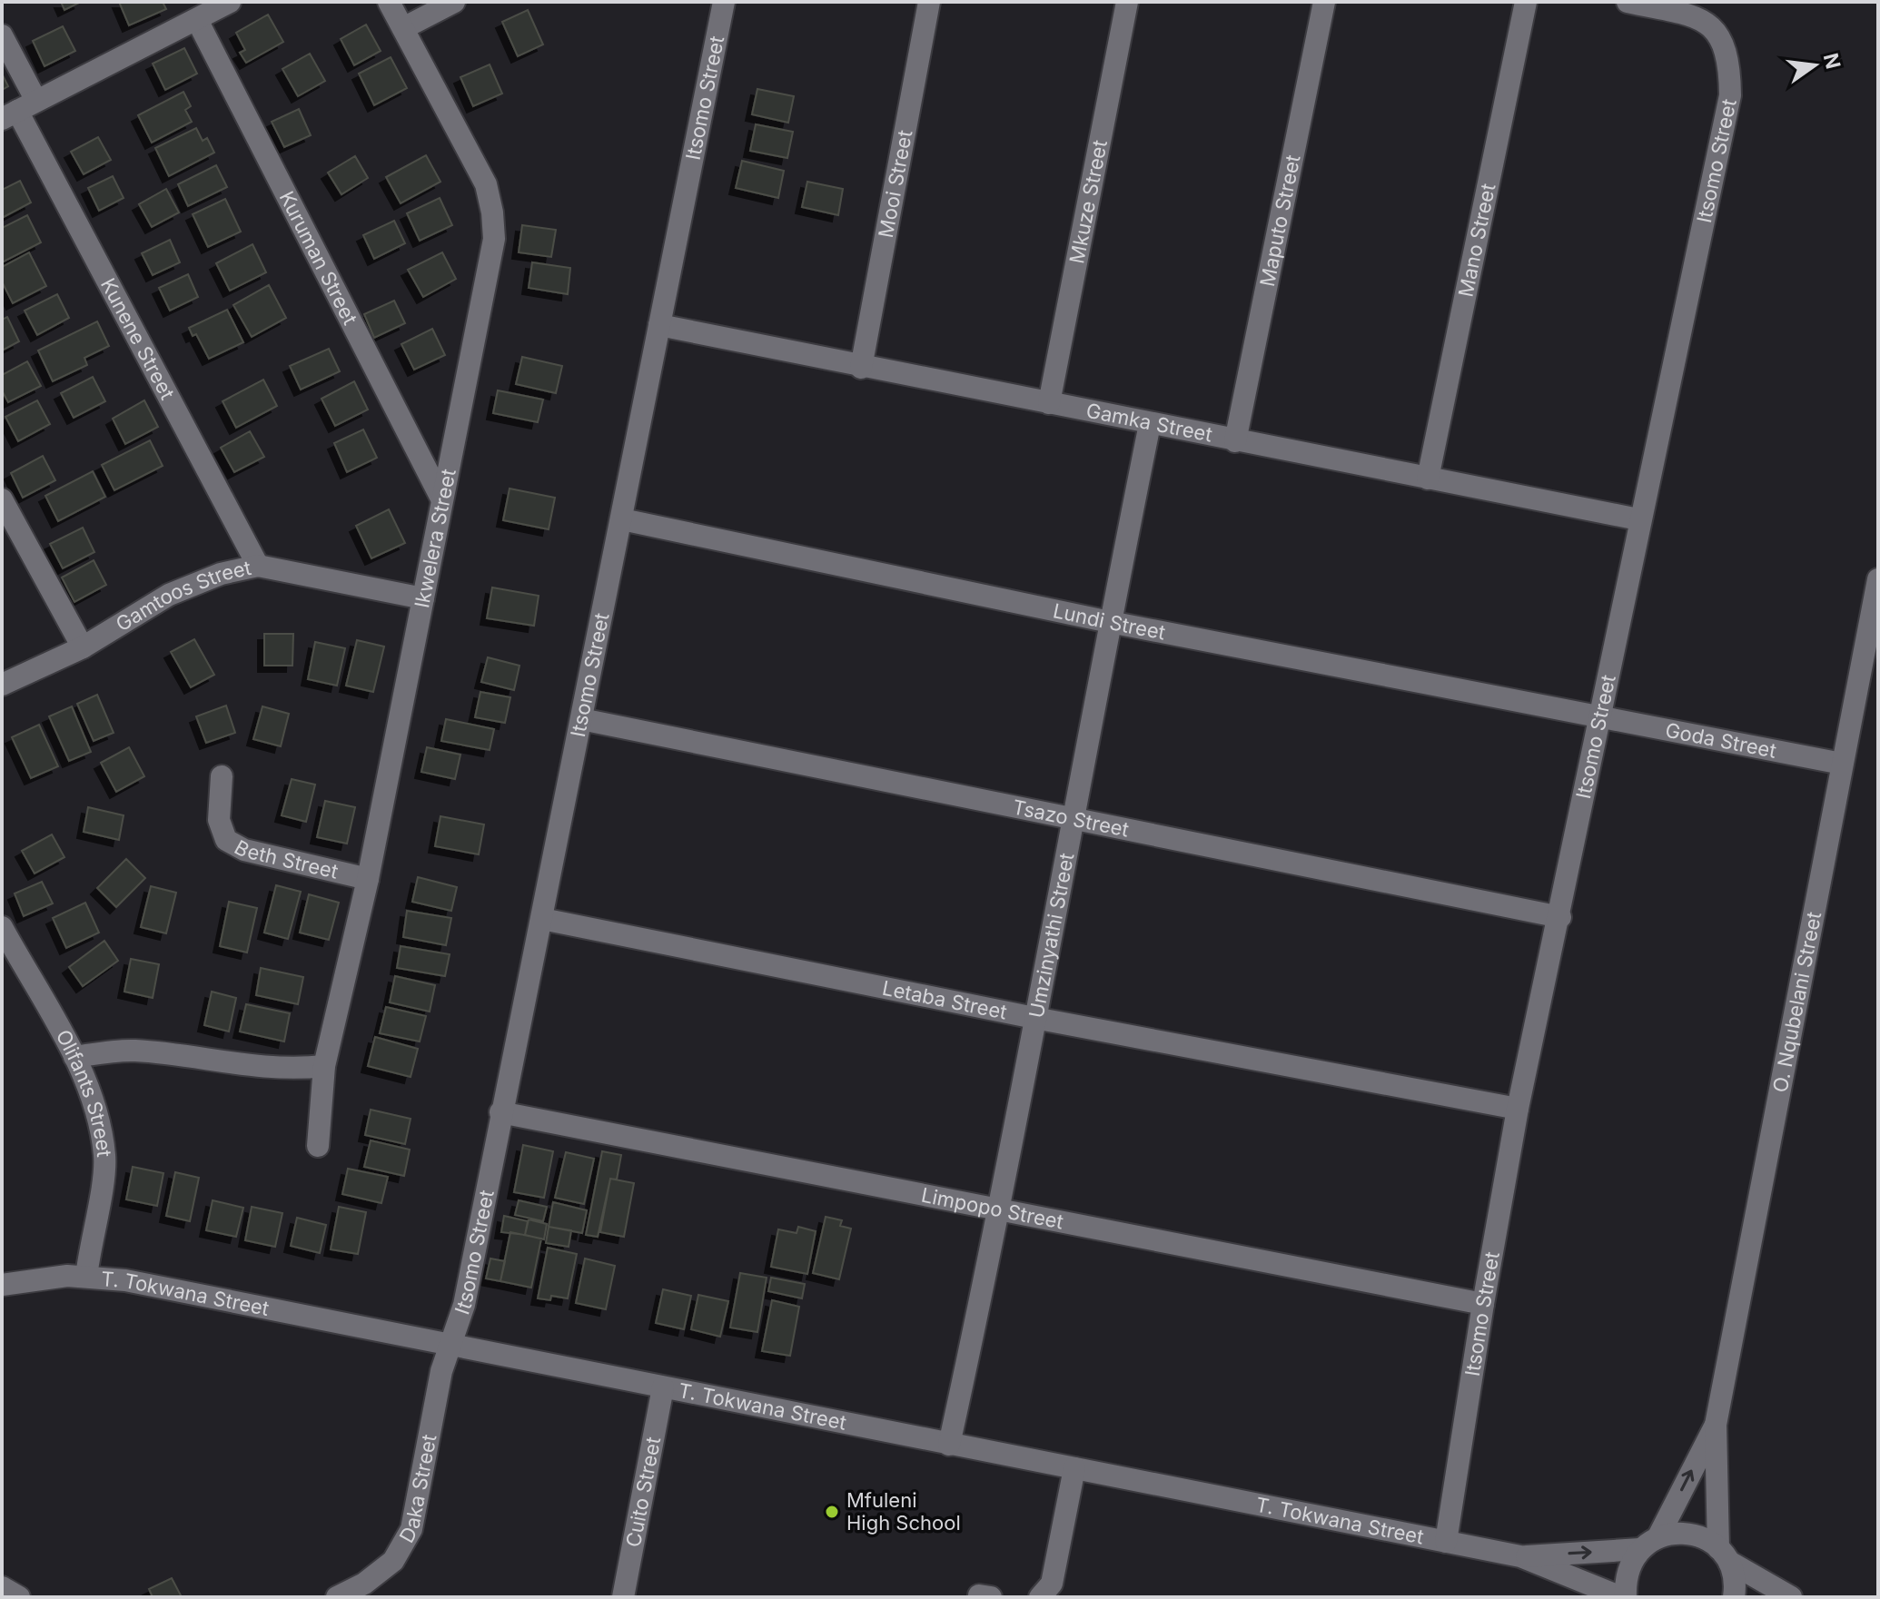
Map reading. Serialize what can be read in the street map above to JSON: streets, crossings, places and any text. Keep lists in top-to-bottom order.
{
  "streets": {
    "street": [
      "Itsomo Street",
      "Mooi Street",
      "Mkuze Street",
      "Maputo Street",
      "Mano Street",
      "Kuruman Street",
      "Kunene Street",
      "Gamka Street",
      "Ikwelera Street",
      "Gamtoos Street",
      "Lundi Street",
      "Goda Street",
      "Tsazo Street",
      "Beth Street",
      "Umzinyathi Street",
      "Letaba Street",
      "O. Nqubelani Street",
      "Olifants Street",
      "Limpopo Street",
      "T. Tokwana Street",
      "Daka Street",
      "Cuito Street"
    ]
  },
  "crossings": [
    ["Itsomo Street", "Gamka Street"],
    ["Itsomo Street", "Lundi Street"],
    ["Itsomo Street", "Goda Street"],
    ["Itsomo Street", "Tsazo Street"],
    ["Itsomo Street", "Letaba Street"],
    ["Itsomo Street", "Limpopo Street"],
    ["Itsomo Street", "T. Tokwana Street"],
    ["Itsomo Street", "Daka Street"],
    ["Mooi Street", "Gamka Street"],
    ["Mkuze Street", "Gamka Street"],
    ["Maputo Street", "Gamka Street"],
    ["Mano Street", "Gamka Street"],
    ["Kuruman Street", "Ikwelera Street"],
    ["Kunene Street", "Gamtoos Street"],
    ["Gamka Street", "Umzinyathi Street"],
    ["Ikwelera Street", "Gamtoos Street"],
    ["Ikwelera Street", "Beth Street"],
    ["Lundi Street", "Goda Street"],
    ["Lundi Street", "Umzinyathi Street"],
    ["Goda Street", "O. Nqubelani Street"],
    ["Tsazo Street", "Umzinyathi Street"],
    ["Umzinyathi Street", "Letaba Street"],
    ["Umzinyathi Street", "Limpopo Street"],
    ["Umzinyathi Street", "T. Tokwana Street"],
    ["O. Nqubelani Street", "T. Tokwana Street"],
    ["Olifants Street", "T. Tokwana Street"],
    ["T. Tokwana Street", "Daka Street"],
    ["T. Tokwana Street", "Cuito Street"]
  ],
  "places": ["Mfuleni High School"],
  "north": "right"
}
